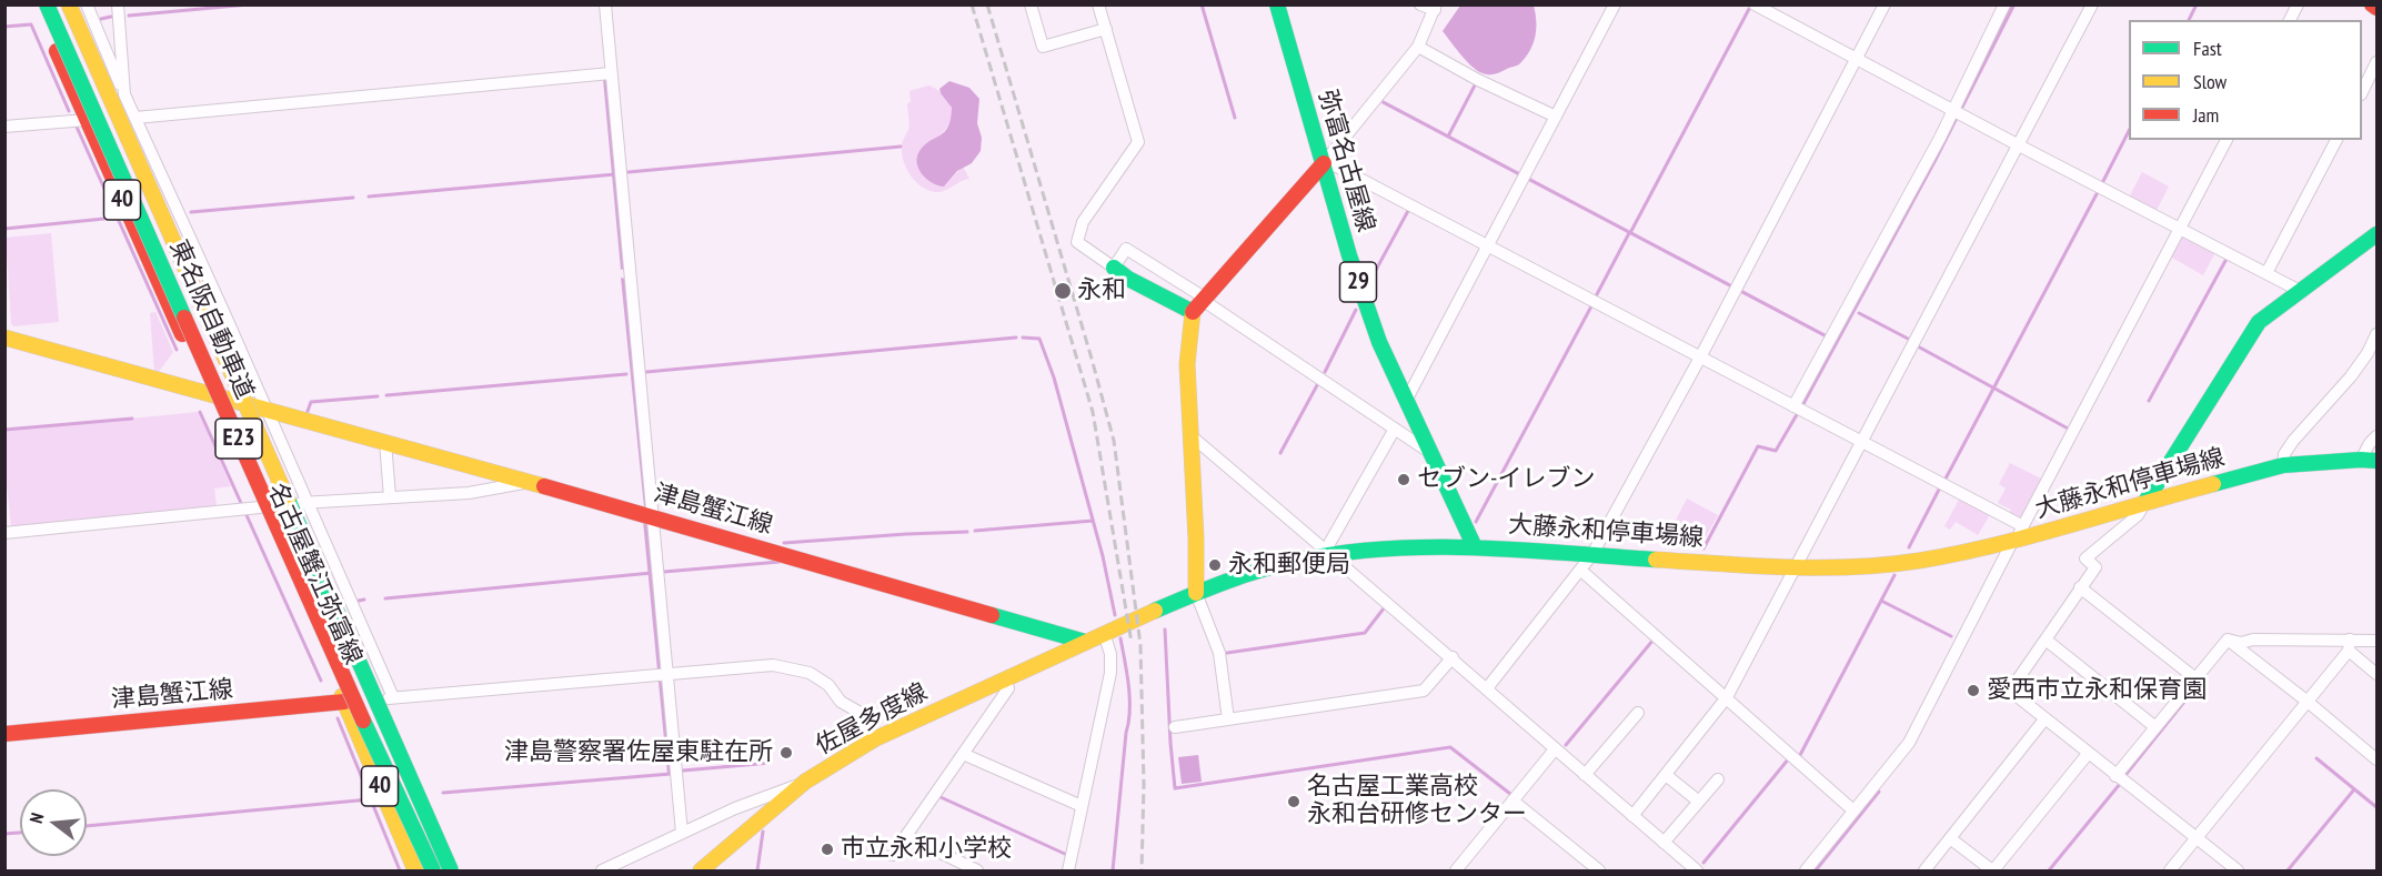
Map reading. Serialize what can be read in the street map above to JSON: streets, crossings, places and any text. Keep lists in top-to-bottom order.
{
  "streets": {
    "main road": [
      "弥富名古屋線",
      "40",
      "29",
      "東名阪自動車道",
      "E23",
      "大藤永和停車場線",
      "津島蟹江線",
      "名古屋蟹江弥富線",
      "佐屋多度線"
    ]
  },
  "crossings": [
    ["弥富名古屋線", "大藤永和停車場線"],
    ["津島蟹江線", "名古屋蟹江弥富線"],
    ["津島蟹江線", "佐屋多度線"]
  ],
  "places": [
    "永和",
    "セブン-イレブン",
    "永和郵便局",
    "愛西市立永和保育園",
    "津島警察署佐屋東駐在所",
    "名古屋工業高校 永和台研修センター",
    "市立永和小学校"
  ],
  "legend": ["Fast", "Slow", "Jam"],
  "north": "left"
}
